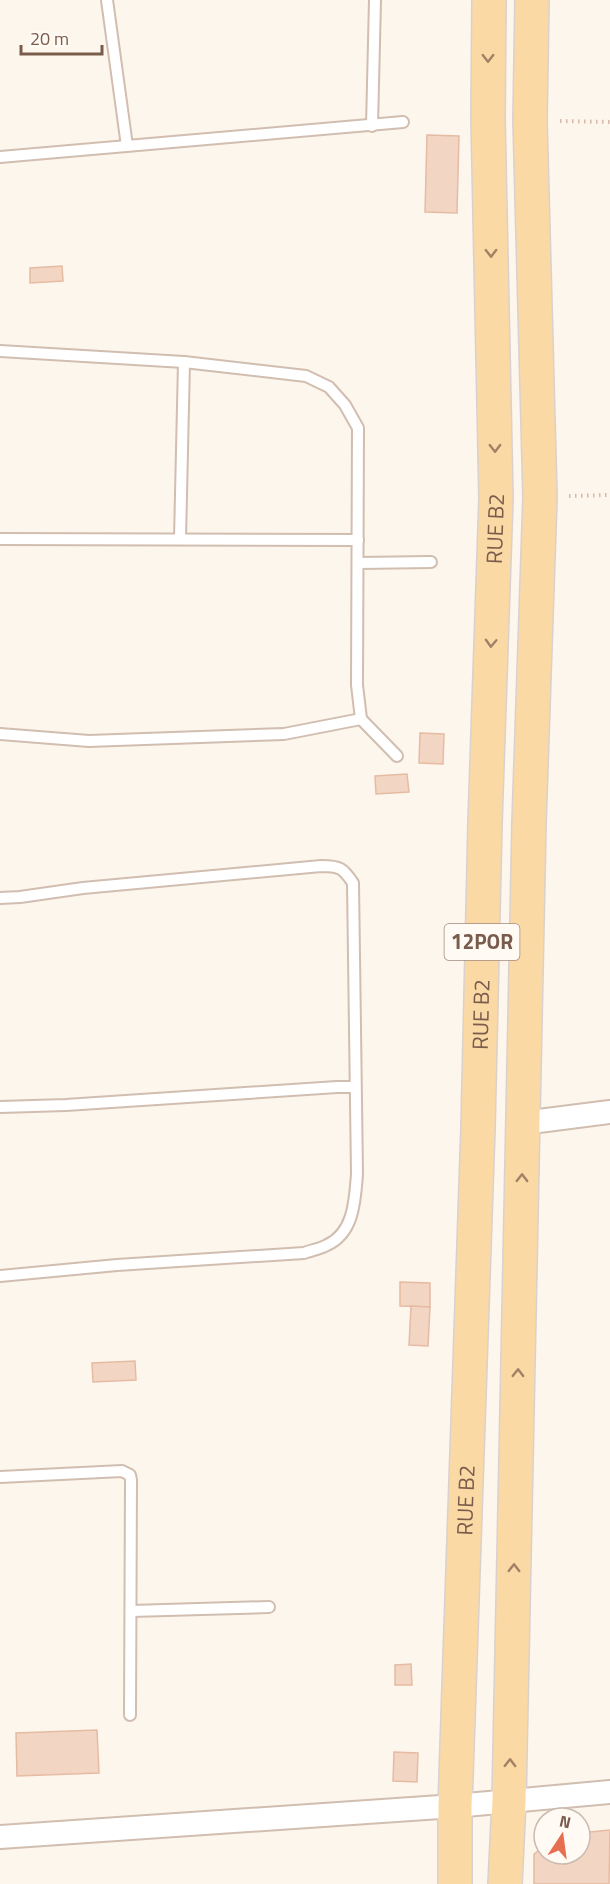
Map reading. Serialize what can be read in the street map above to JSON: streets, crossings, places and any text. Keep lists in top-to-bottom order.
{
  "streets": {
    "main road": ["RUE B2", "12POR"]
  },
  "scale_bar": "20 m",
  "north": "top"
}
